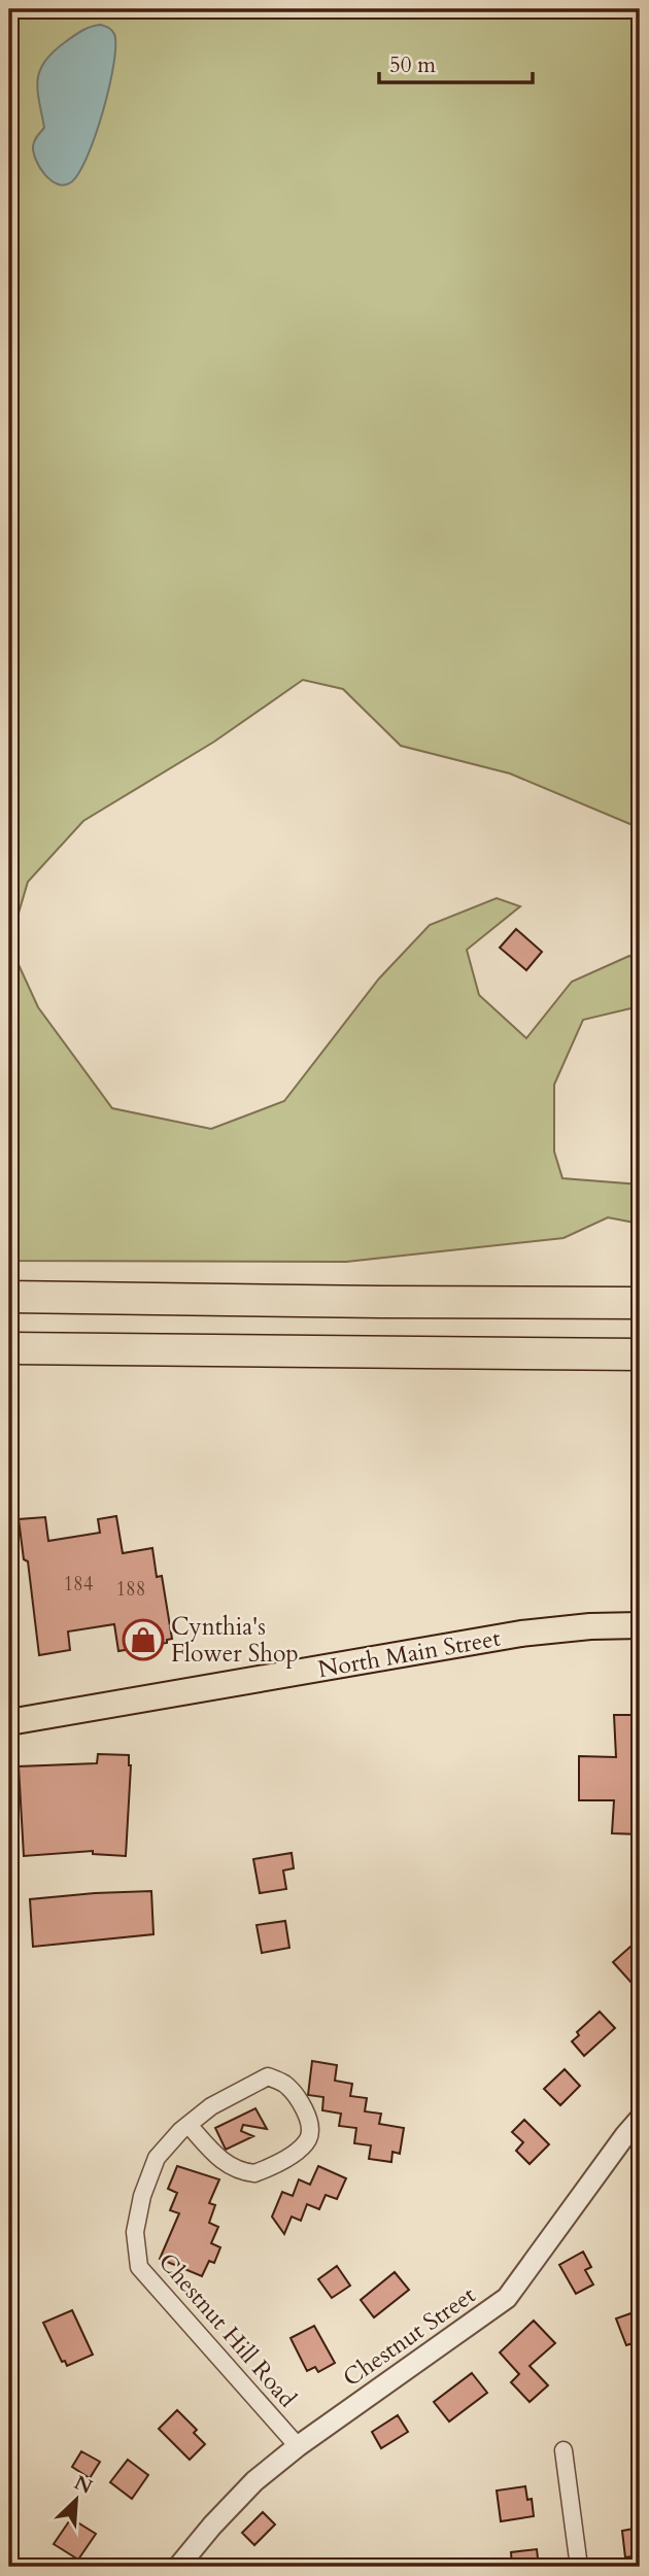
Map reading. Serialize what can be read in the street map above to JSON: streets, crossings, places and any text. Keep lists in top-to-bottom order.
{
  "streets": {
    "main road": ["North Main Street"],
    "street": ["Chestnut Hill Road", "Chestnut Street"]
  },
  "crossings": [
    ["Chestnut Hill Road", "Chestnut Street"]
  ],
  "places": {
    "shop": ["Cynthia's Flower Shop"]
  },
  "house_numbers": ["184", "188"],
  "scale_bar": "50 m",
  "north": "top right"
}
